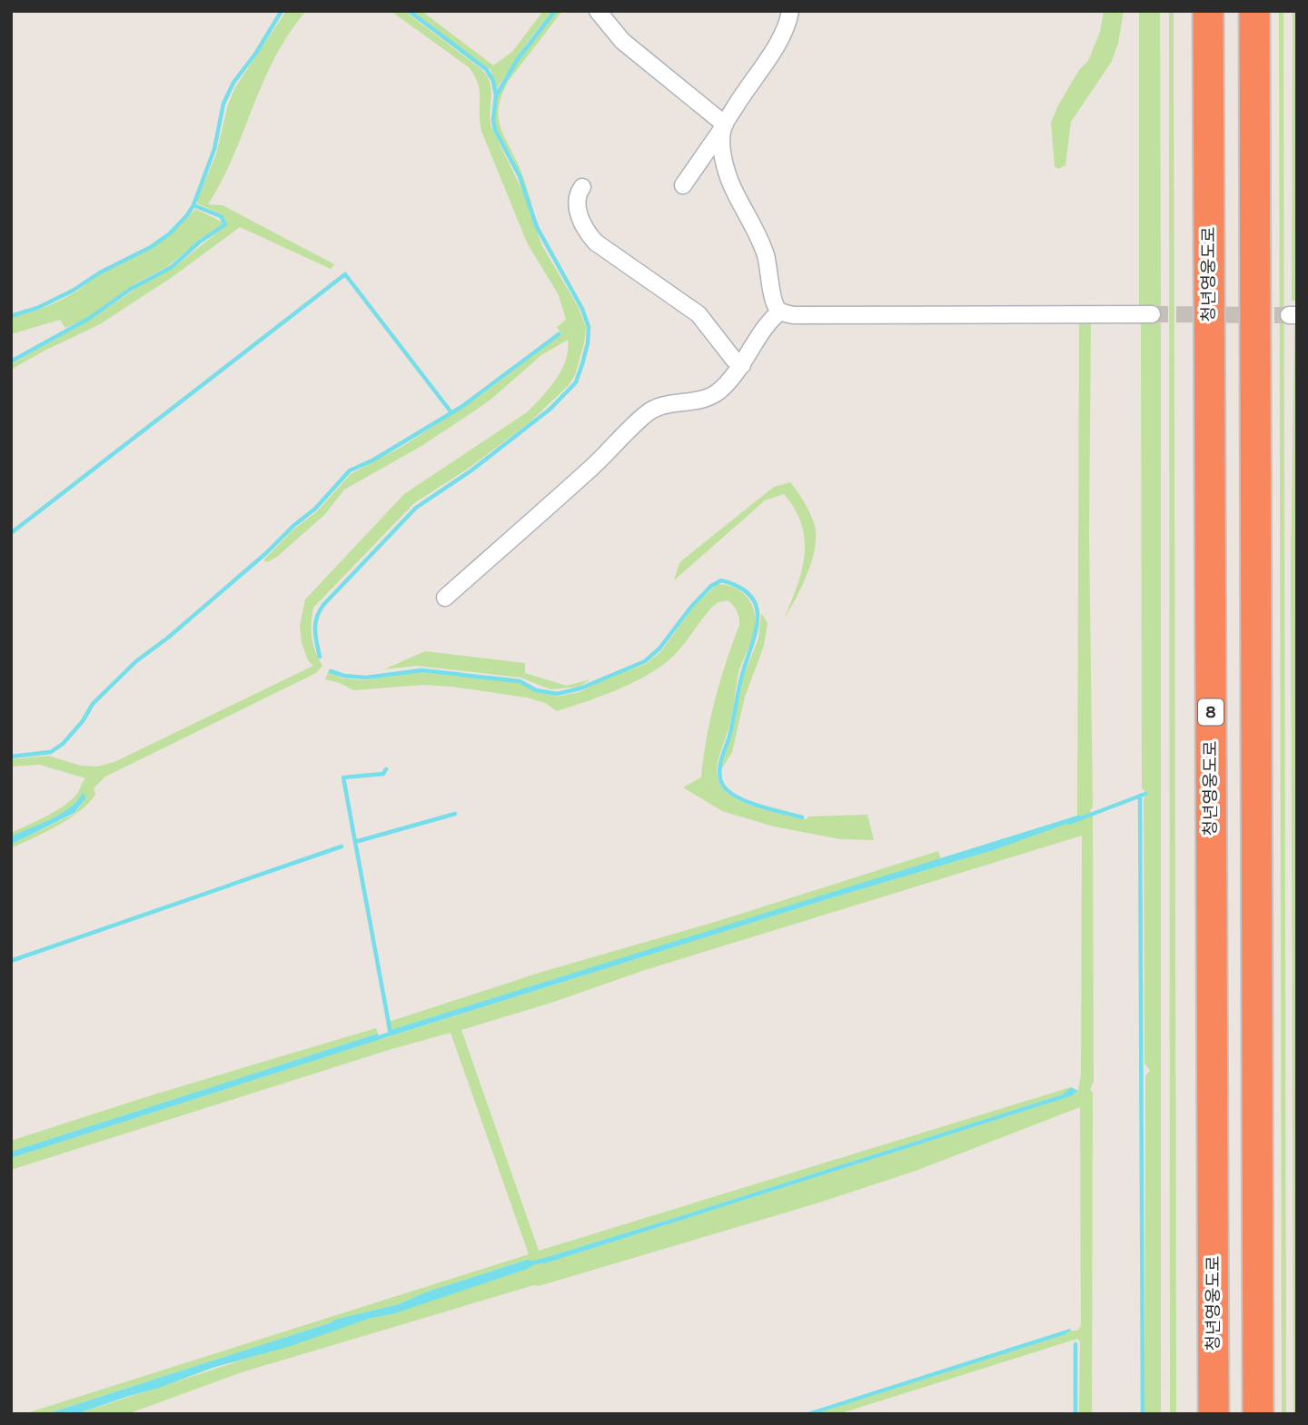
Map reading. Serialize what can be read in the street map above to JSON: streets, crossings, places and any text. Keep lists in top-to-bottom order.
{
  "streets": {
    "highway": ["청년영웅도로", "8"]
  }
}
